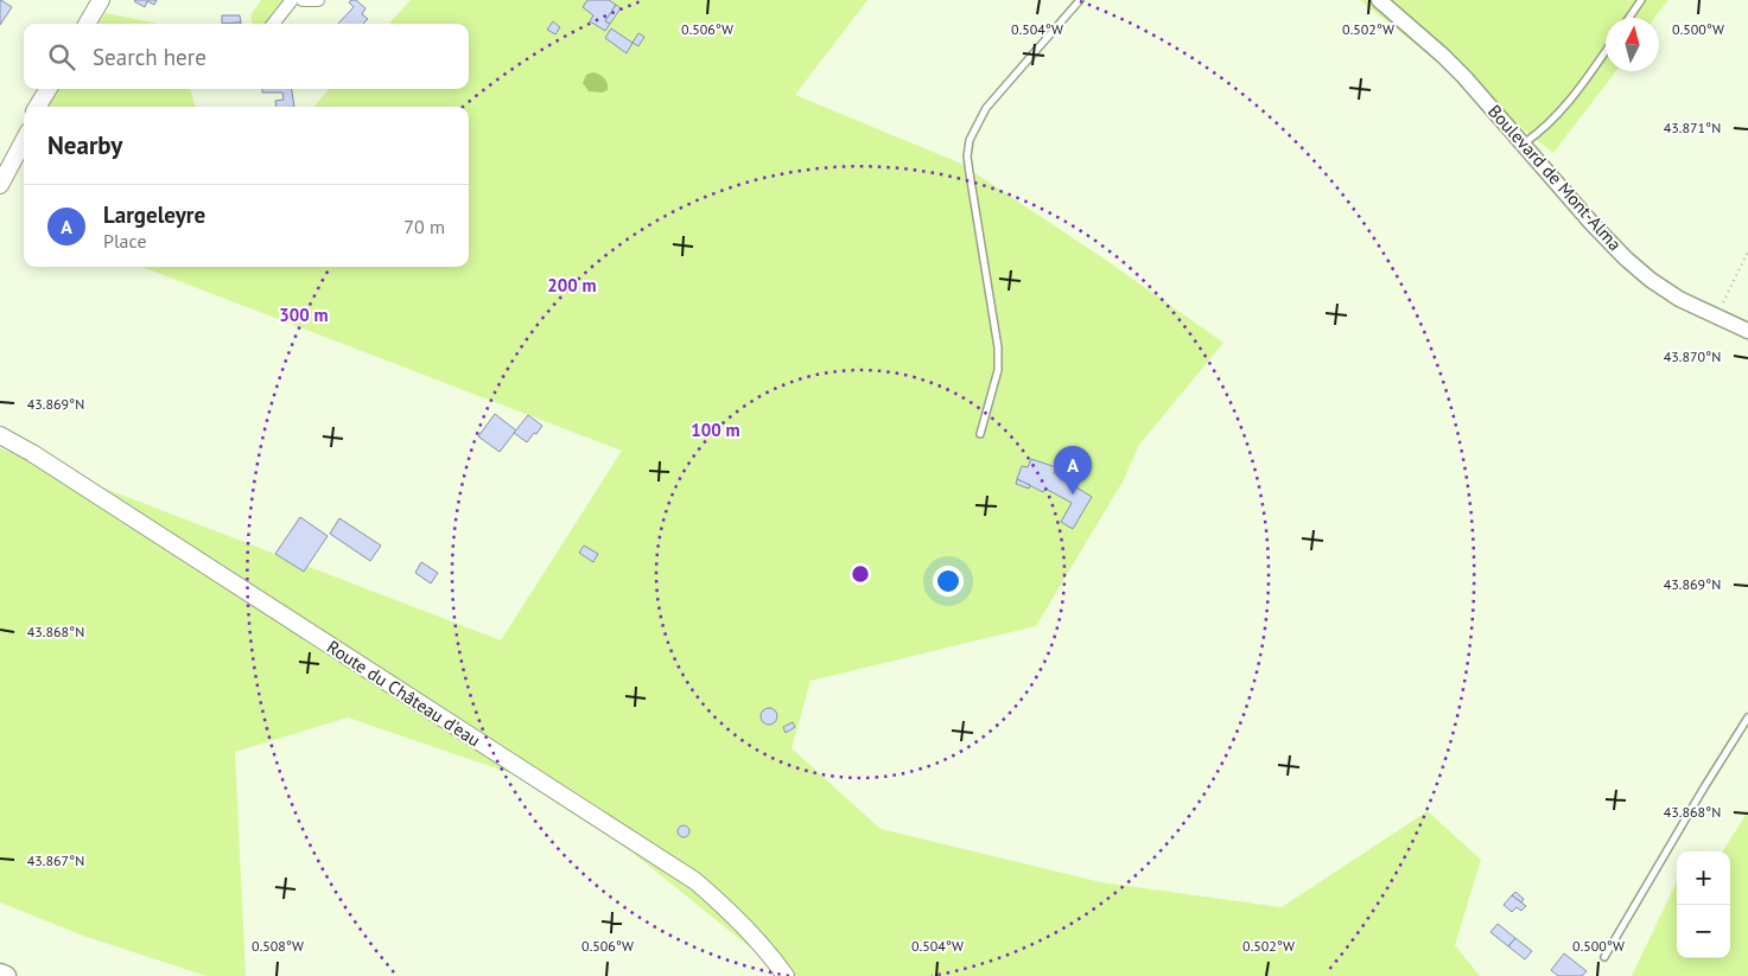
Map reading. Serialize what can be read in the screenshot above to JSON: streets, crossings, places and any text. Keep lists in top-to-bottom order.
{
  "streets": {
    "main road": ["Route du Château d'eau"],
    "street": ["Boulevard de Mont-Alma"]
  },
  "north": "top",
  "page": {
    "search": "Search here",
    "heading": "Nearby",
    "list": [
      {
        "mark": "A",
        "name": "Largeleyre",
        "note": "Place",
        "value": "70 m"
      }
    ],
    "pins": "A",
    "map_buttons": ["+", "−"]
  },
  "coordinates": [
    "0.506°W",
    "0.504°W",
    "0.502°W",
    "0.500°W",
    "43.871°N",
    "43.870°N",
    "43.869°N",
    "43.868°N",
    "43.867°N",
    "0.508°W"
  ],
  "rings": ["200 m", "300 m", "100 m"]
}
